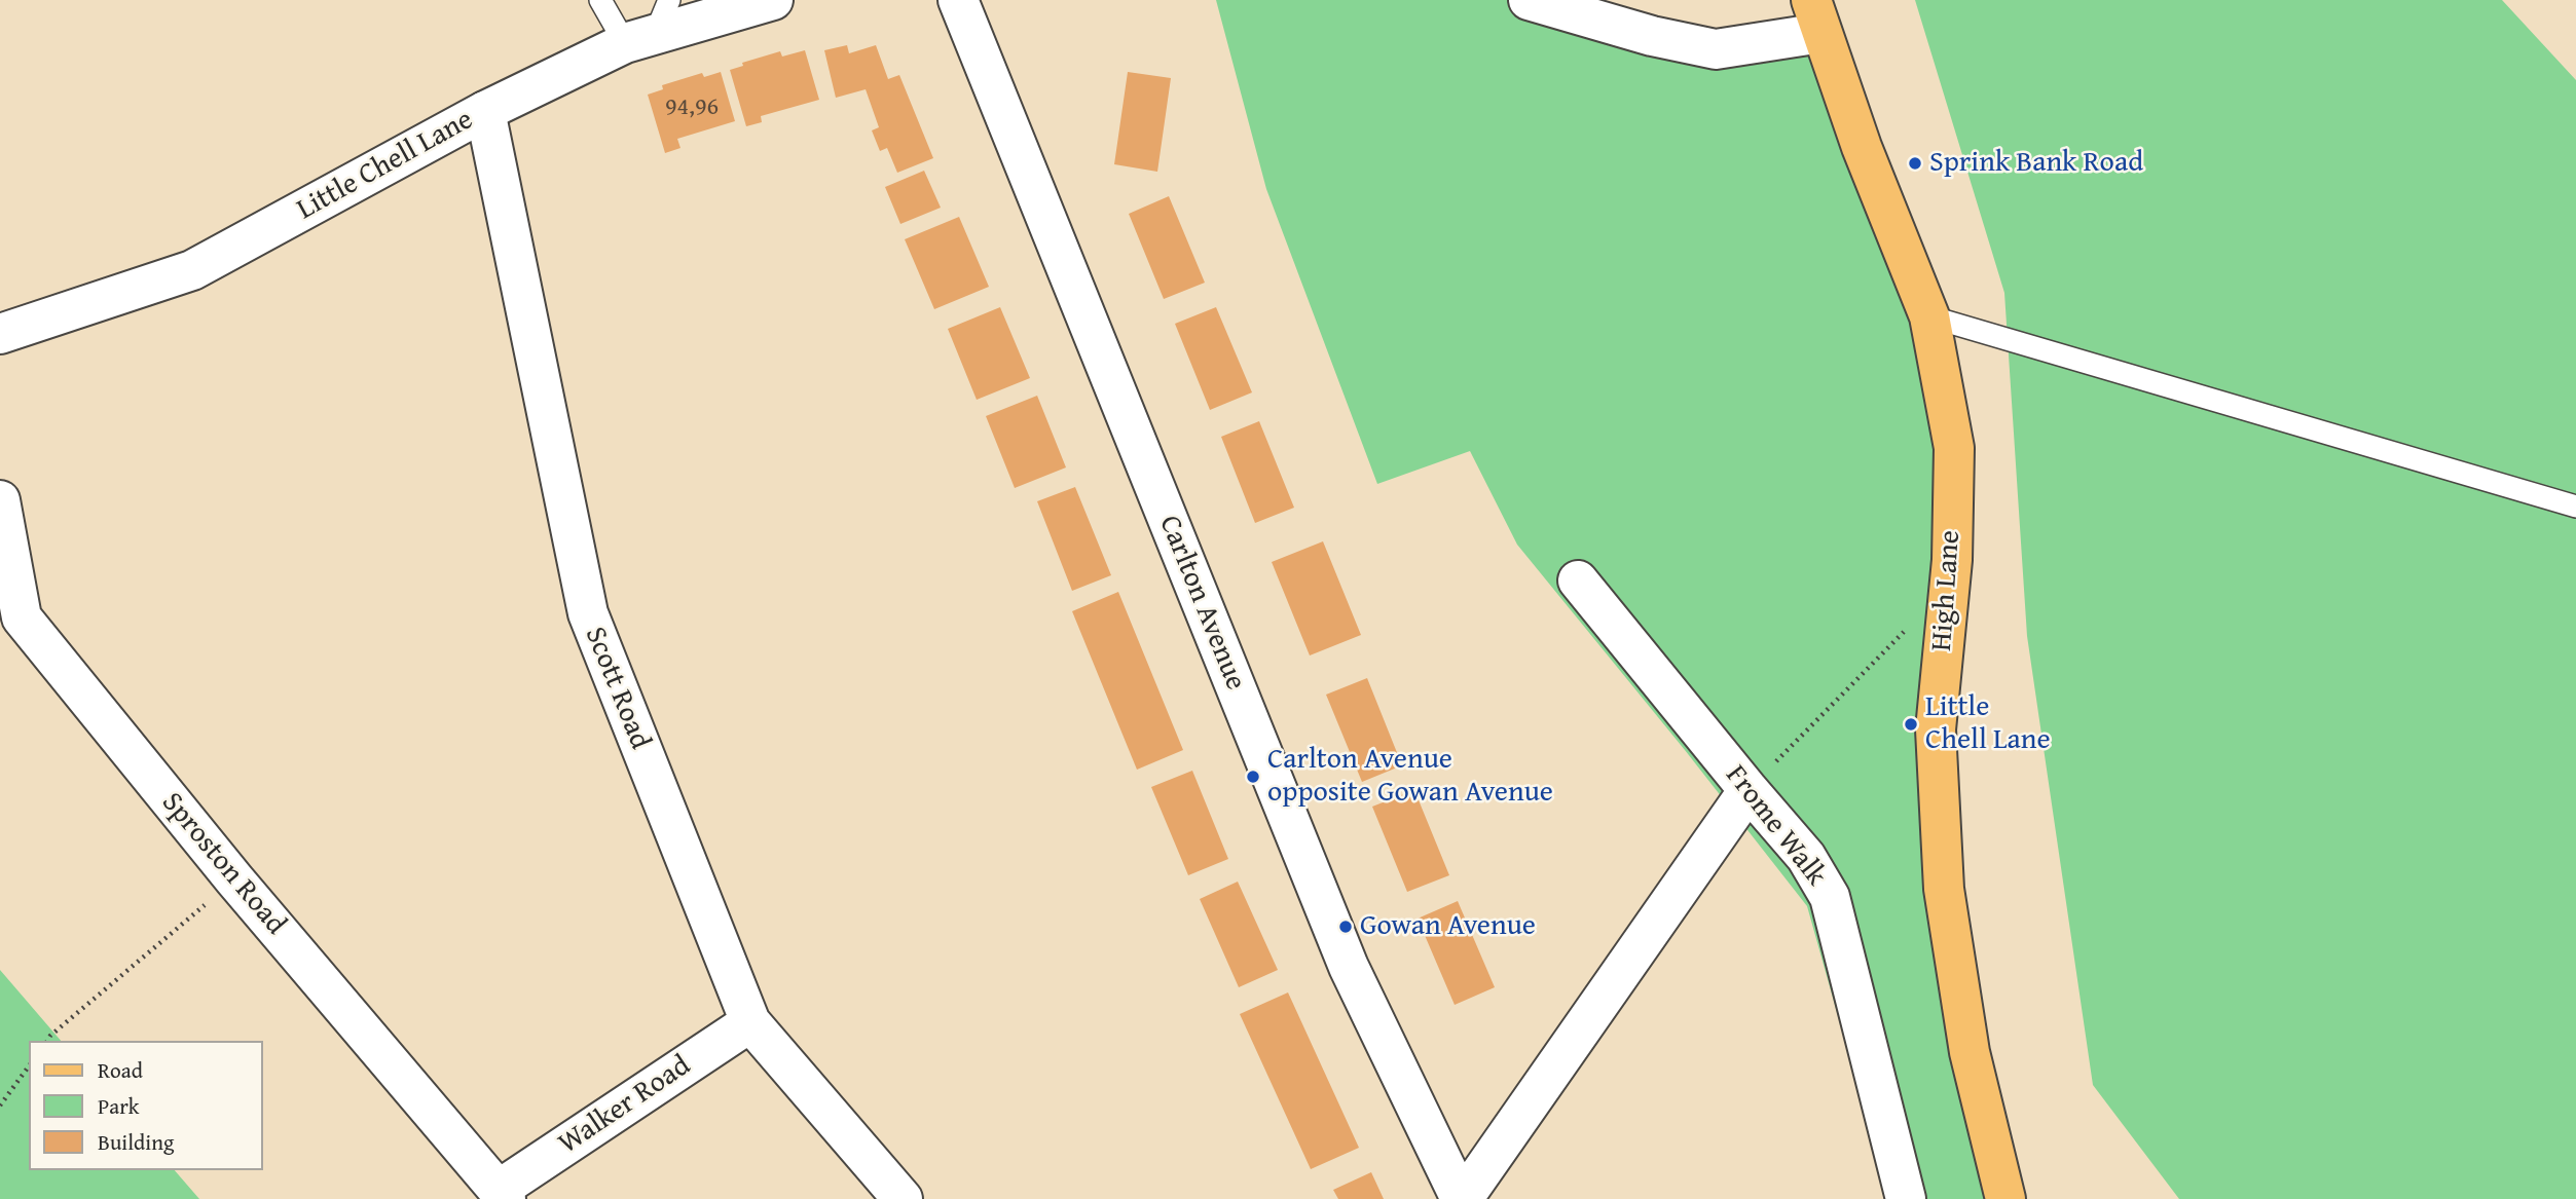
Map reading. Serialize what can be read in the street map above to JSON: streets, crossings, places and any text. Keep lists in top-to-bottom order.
{
  "streets": {
    "main road": ["High Lane"],
    "street": [
      "Little Chell Lane",
      "Carlton Avenue",
      "Scott Road",
      "Frome Walk",
      "Sproston Road",
      "Walker Road"
    ]
  },
  "crossings": [
    ["Little Chell Lane", "Scott Road"],
    ["Scott Road", "Walker Road"],
    ["Sproston Road", "Walker Road"]
  ],
  "places": [
    "Sprink Bank Road",
    "Little Chell Lane",
    "Carlton Avenue opposite Gowan Avenue",
    "Gowan Avenue"
  ],
  "house_numbers": ["94,96"],
  "legend": ["Road", "Park", "Building"]
}
